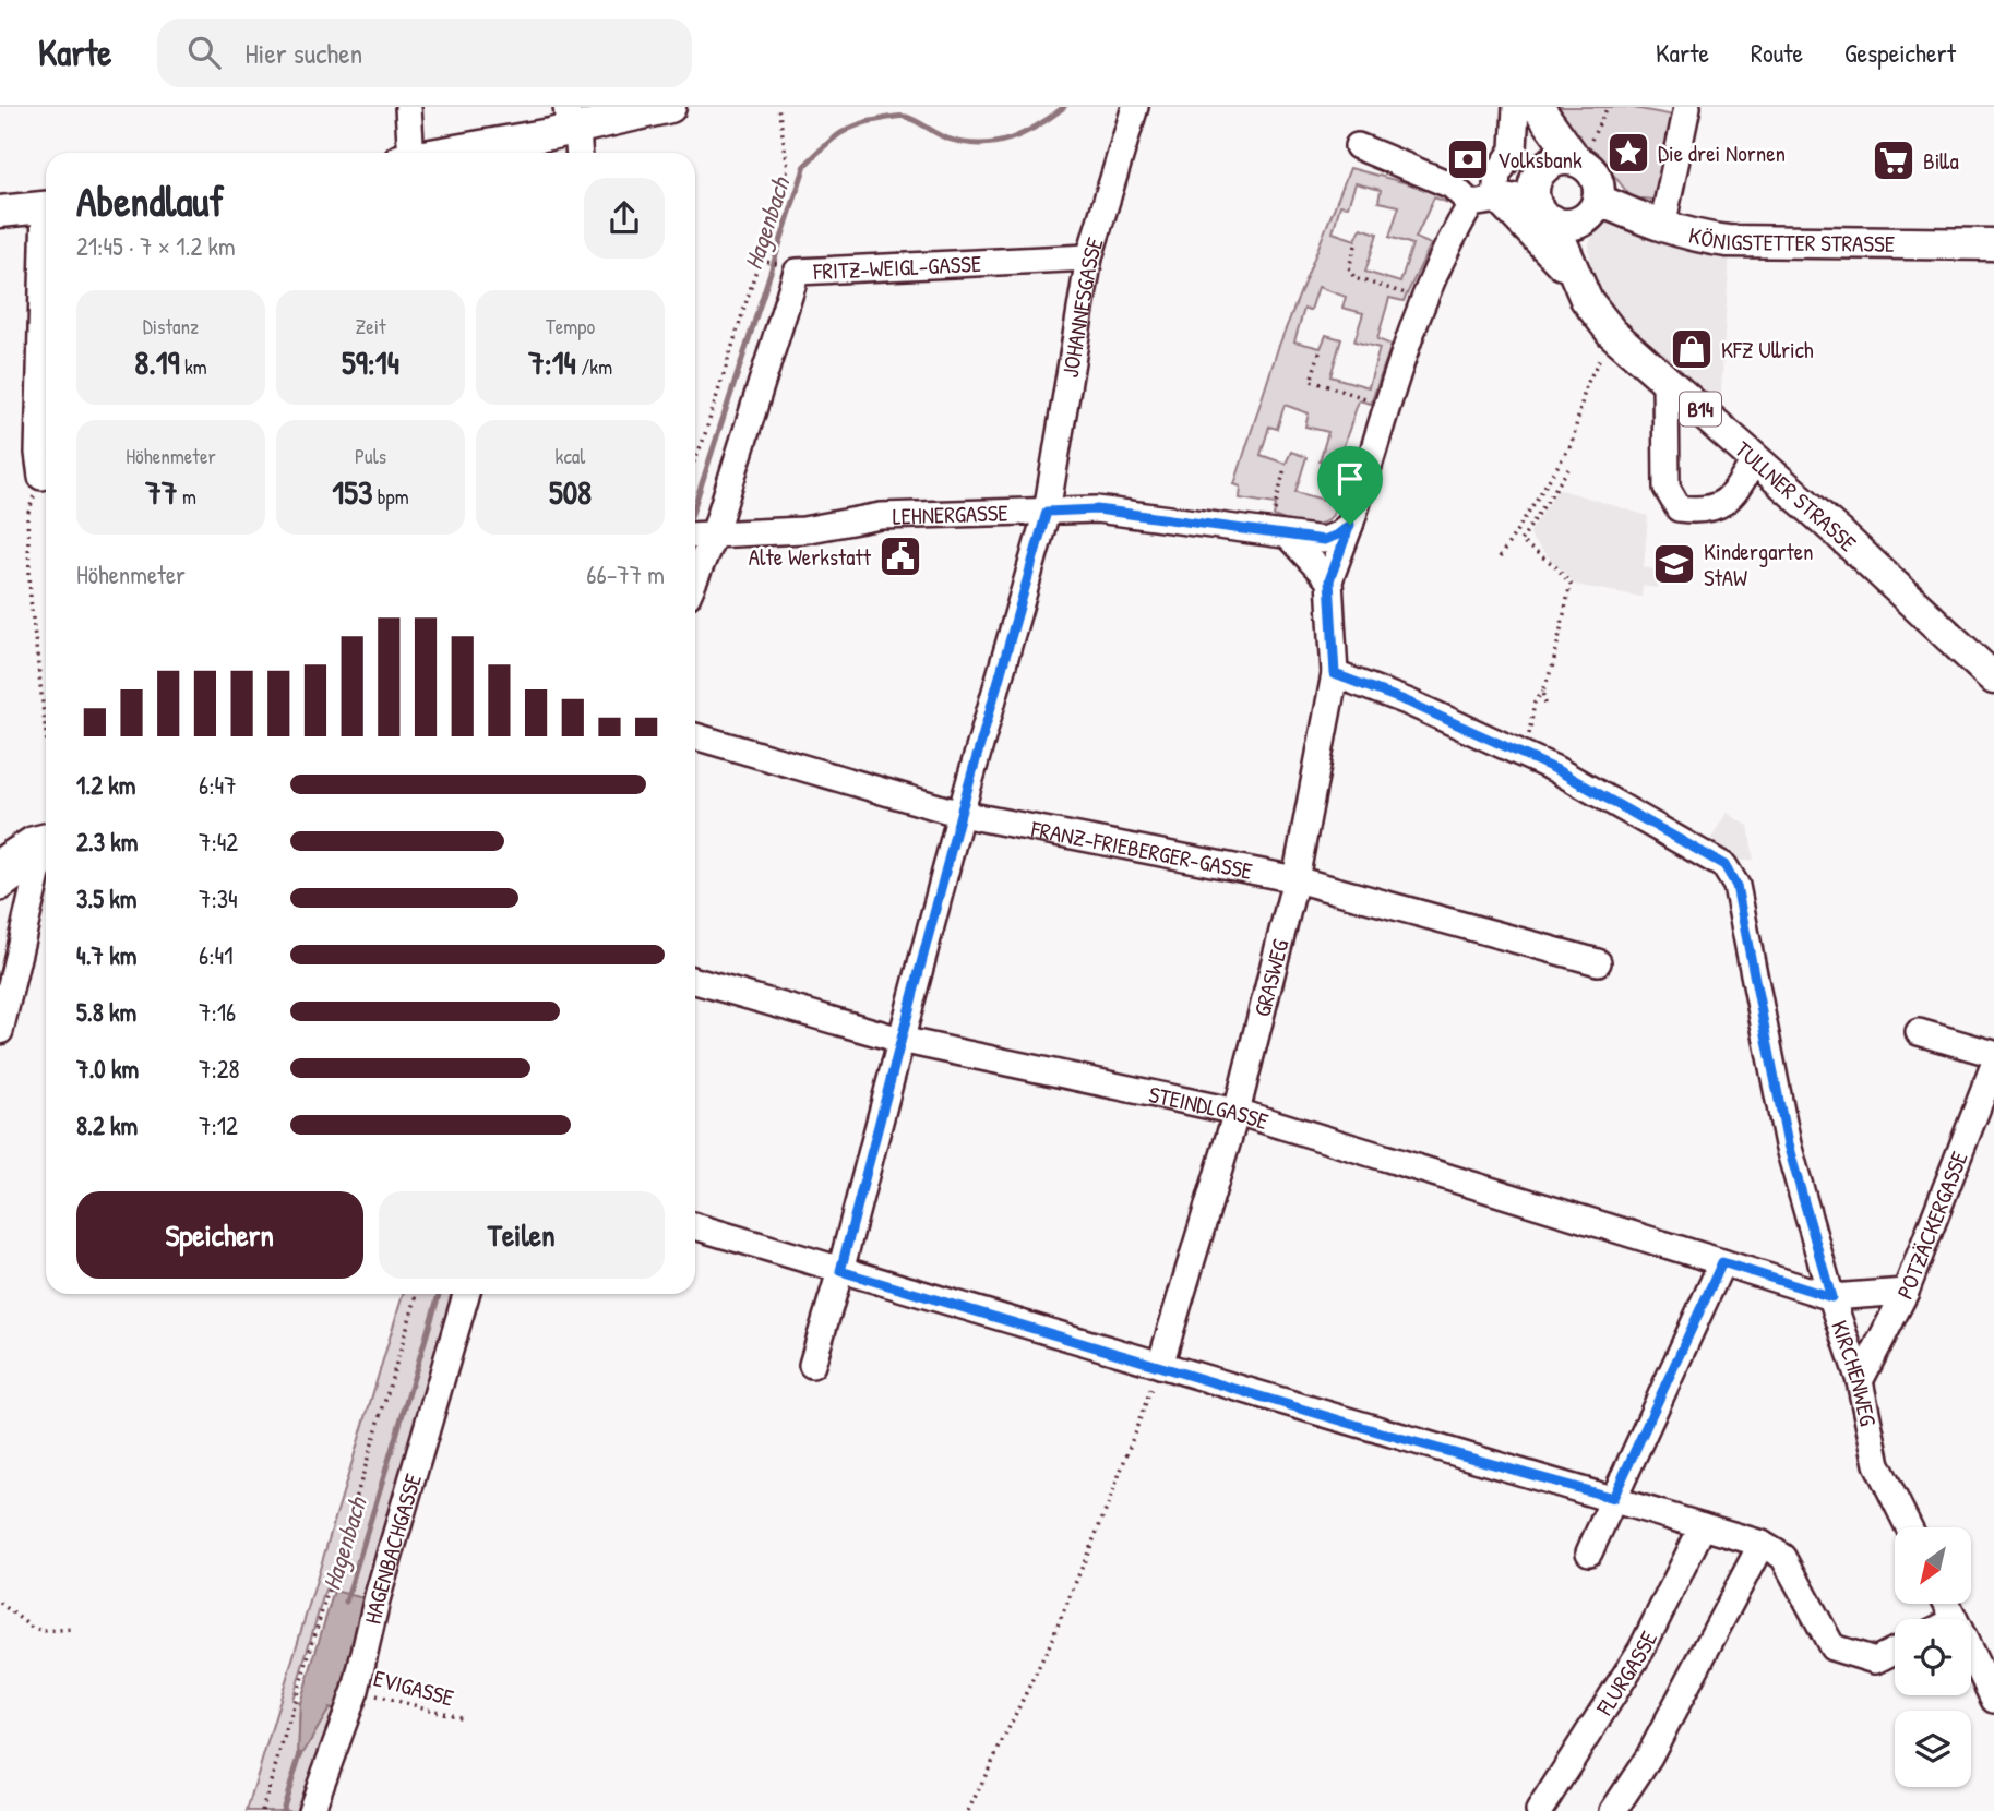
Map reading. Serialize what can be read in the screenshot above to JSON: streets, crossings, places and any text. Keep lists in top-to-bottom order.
{
  "streets": {
    "main road": ["KÖNIGSTETTER STRASSE", "B14", "TULLNER STRASSE"],
    "street": [
      "FRITZ-WEIGL-GASSE",
      "JOHANNESGASSE",
      "LEHNERGASSE",
      "FRANZ-FRIEBERGER-GASSE",
      "GRASWEG",
      "STEINDLGASSE",
      "POTZÄCKERGASSE",
      "KIRCHENWEG",
      "HAGENBACHGASSE",
      "FLURGASSE"
    ],
    "path": ["EVIGASSE"]
  },
  "crossings": [
    ["KÖNIGSTETTER STRASSE", "B14"],
    ["KÖNIGSTETTER STRASSE", "TULLNER STRASSE"],
    ["FRITZ-WEIGL-GASSE", "JOHANNESGASSE"],
    ["FRITZ-WEIGL-GASSE", "LEHNERGASSE"],
    ["JOHANNESGASSE", "LEHNERGASSE"],
    ["JOHANNESGASSE", "FRANZ-FRIEBERGER-GASSE"],
    ["JOHANNESGASSE", "STEINDLGASSE"],
    ["B14", "TULLNER STRASSE"],
    ["LEHNERGASSE", "GRASWEG"],
    ["FRANZ-FRIEBERGER-GASSE", "GRASWEG"],
    ["GRASWEG", "STEINDLGASSE"],
    ["GRASWEG", "KIRCHENWEG"],
    ["STEINDLGASSE", "KIRCHENWEG"],
    ["POTZÄCKERGASSE", "KIRCHENWEG"],
    ["HAGENBACHGASSE", "EVIGASSE"]
  ],
  "water": ["Hagenbach"],
  "places": {
    "place": ["Die drei Nornen"],
    "bank": ["Volksbank"],
    "supermarket": ["Billa"],
    "shop": ["KFZ Ullrich"],
    "public building": ["Alte Werkstatt"],
    "school or university": ["Kindergarten StAW"]
  },
  "north": "bottom left",
  "page": {
    "header": "Karte",
    "search": "Hier suchen",
    "nav": ["Karte", "Route", "Gespeichert"],
    "heading": ["Abendlauf", "21:45 · 7 × 1.2 km"],
    "stats": [
      ["Distanz", "8.19 km"],
      ["Zeit", "59:14"],
      ["Tempo", "7:14 /km"],
      ["Höhenmeter", "77 m"],
      ["Puls", "153 bpm"],
      ["kcal", "508"]
    ],
    "chart": ["Höhenmeter", "66–77 m"],
    "list": [
      {
        "name": "1.2 km",
        "note": "6:47"
      },
      {
        "name": "2.3 km",
        "note": "7:42"
      },
      {
        "name": "3.5 km",
        "note": "7:34"
      },
      {
        "name": "4.7 km",
        "note": "6:41"
      },
      {
        "name": "5.8 km",
        "note": "7:16"
      },
      {
        "name": "7.0 km",
        "note": "7:28"
      },
      {
        "name": "8.2 km",
        "note": "7:12"
      }
    ],
    "buttons": ["Speichern", "Teilen"]
  }
}
